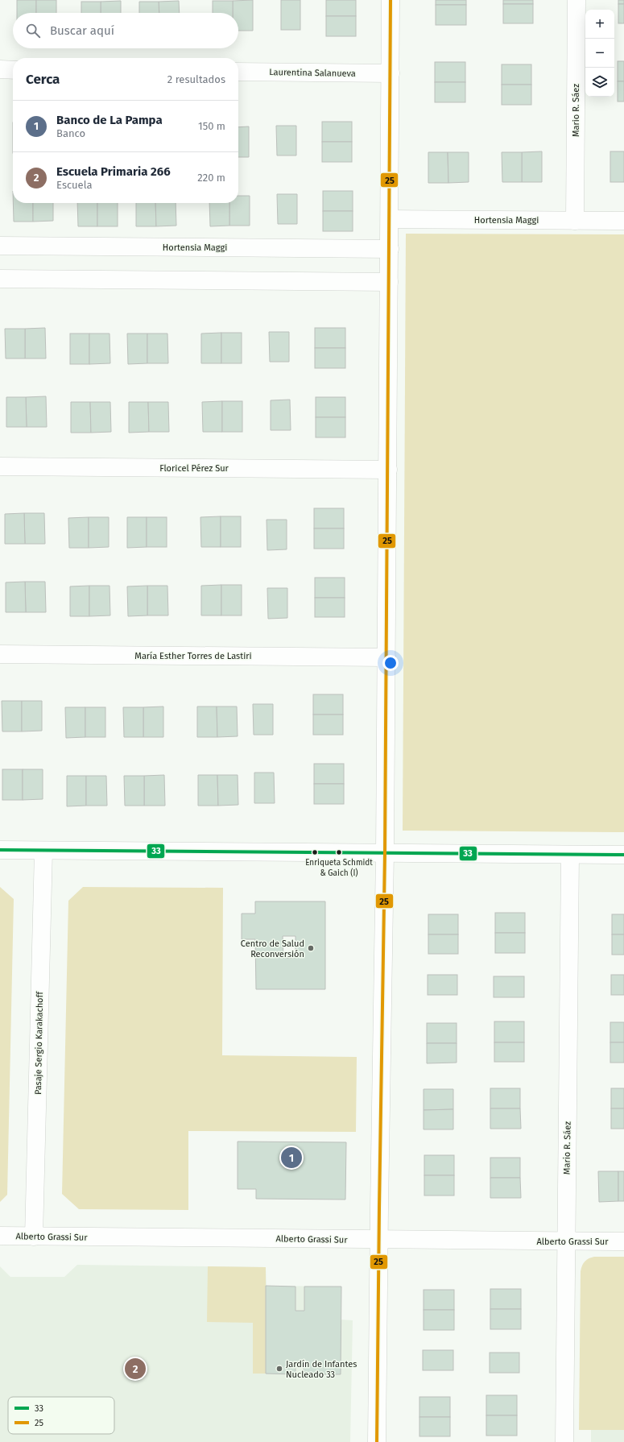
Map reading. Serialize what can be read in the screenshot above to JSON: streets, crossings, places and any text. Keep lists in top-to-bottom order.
{
  "streets": {
    "street": [
      "Laurentina Salanueva",
      "Mario R. Sáez",
      "Hortensia Maggi",
      "Floricel Pérez Sur",
      "María Esther Torres de Lastiri",
      "Pasaje Sergio Karakachoff",
      "Alberto Grassi Sur"
    ]
  },
  "crossings": [
    ["Mario R. Sáez", "Hortensia Maggi"],
    ["Mario R. Sáez", "Alberto Grassi Sur"],
    ["Pasaje Sergio Karakachoff", "Alberto Grassi Sur"]
  ],
  "places": ["Enriqueta Schmidt & Gaich (I)", "Centro de Salud Reconversión", "Jardín de Infantes Nucleado 33"],
  "lines": ["transit line 25", "transit line 33"],
  "legend": ["33", "25"],
  "page": {
    "map_buttons": ["+", "−"],
    "search": "Buscar aquí",
    "heading": ["Cerca", "2 resultados"],
    "list": [
      {
        "mark": "1",
        "name": "Banco de La Pampa",
        "note": "Banco",
        "value": "150 m"
      },
      {
        "mark": "2",
        "name": "Escuela Primaria 266",
        "note": "Escuela",
        "value": "220 m"
      }
    ],
    "pins": ["1", "2"]
  }
}
